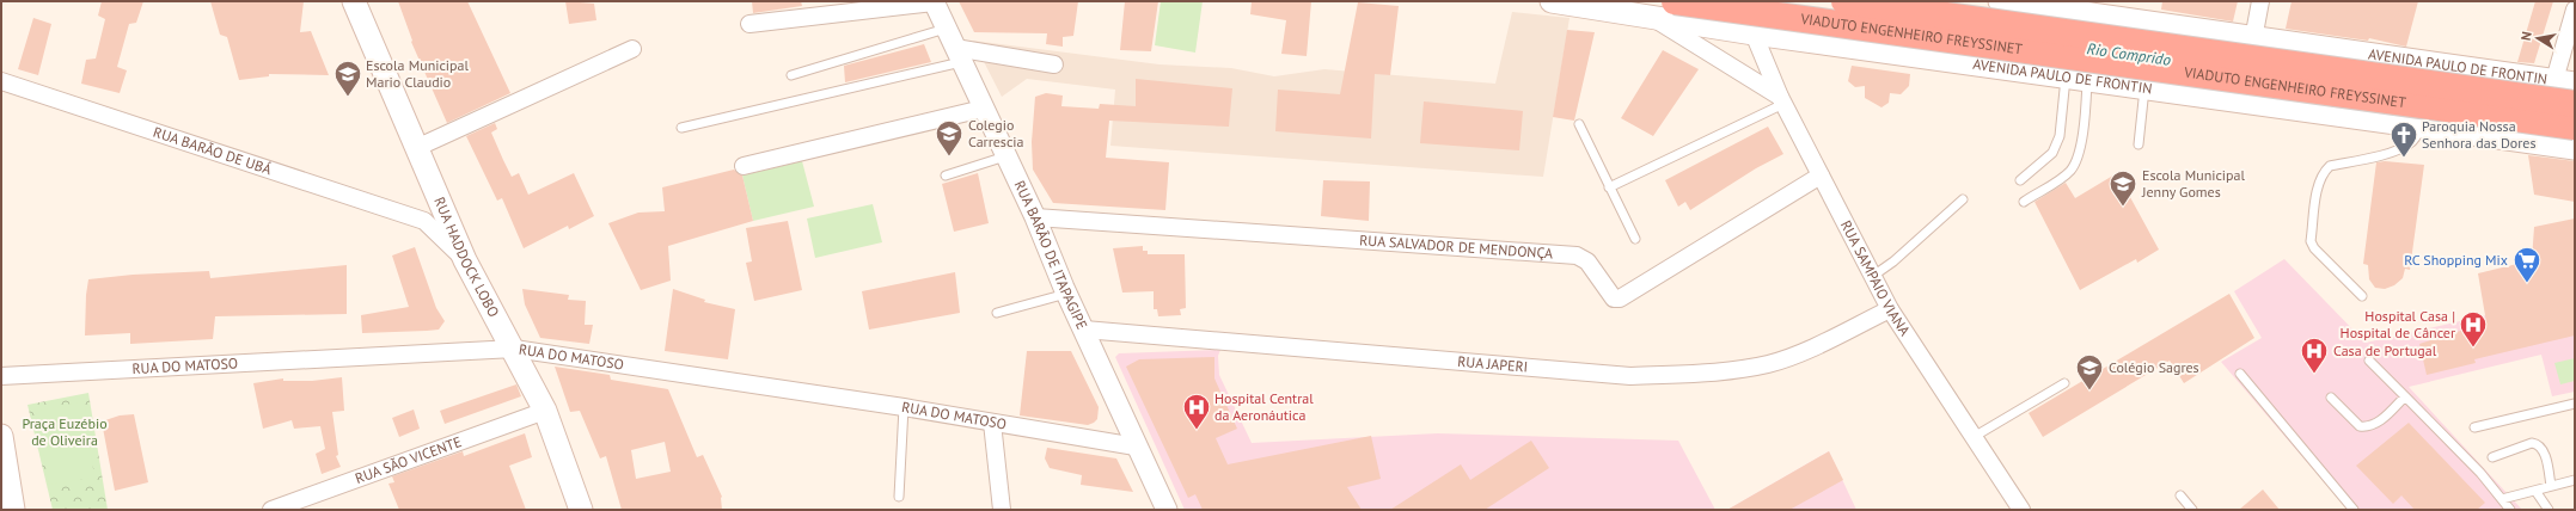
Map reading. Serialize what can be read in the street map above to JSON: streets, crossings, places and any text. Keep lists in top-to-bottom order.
{
  "streets": {
    "highway": ["VIADUTO ENGENHEIRO FREYSSINET"],
    "main road": ["AVENIDA PAULO DE FRONTIN", "RUA HADDOCK LOBO"],
    "street": [
      "RUA BARÃO DE UBÁ",
      "RUA SALVADOR DE MENDONÇA",
      "RUA BARÃO DE ITAPAGIPE",
      "RUA SAMPAIO VIANA",
      "RUA DO MATOSO",
      "RUA JAPERI",
      "RUA SÃO VICENTE"
    ]
  },
  "crossings": [
    ["AVENIDA PAULO DE FRONTIN", "RUA SAMPAIO VIANA"],
    ["RUA BARÃO DE UBÁ", "RUA HADDOCK LOBO"],
    ["RUA SALVADOR DE MENDONÇA", "RUA BARÃO DE ITAPAGIPE"],
    ["RUA SALVADOR DE MENDONÇA", "RUA SAMPAIO VIANA"],
    ["RUA BARÃO DE ITAPAGIPE", "RUA DO MATOSO"],
    ["RUA BARÃO DE ITAPAGIPE", "RUA JAPERI"],
    ["RUA HADDOCK LOBO", "RUA DO MATOSO"],
    ["RUA HADDOCK LOBO", "RUA SÃO VICENTE"],
    ["RUA SAMPAIO VIANA", "RUA JAPERI"]
  ],
  "water": ["Rio Comprido"],
  "parks": ["Praça Euzébio de Oliveira"],
  "places": {
    "school or university": [
      "Escola Municipal Mario Claudio",
      "Colegio Carrescia",
      "Escola Municipal Jenny Gomes",
      "Colégio Sagres"
    ],
    "church": ["Paroquia Nossa Senhora das Dores"],
    "supermarket": ["RC Shopping Mix"],
    "hospital": ["Hospital Casa | Hospital de Câncer", "Casa de Portugal", "Hospital Central da Aeronáutica"]
  },
  "north": "left"
}
